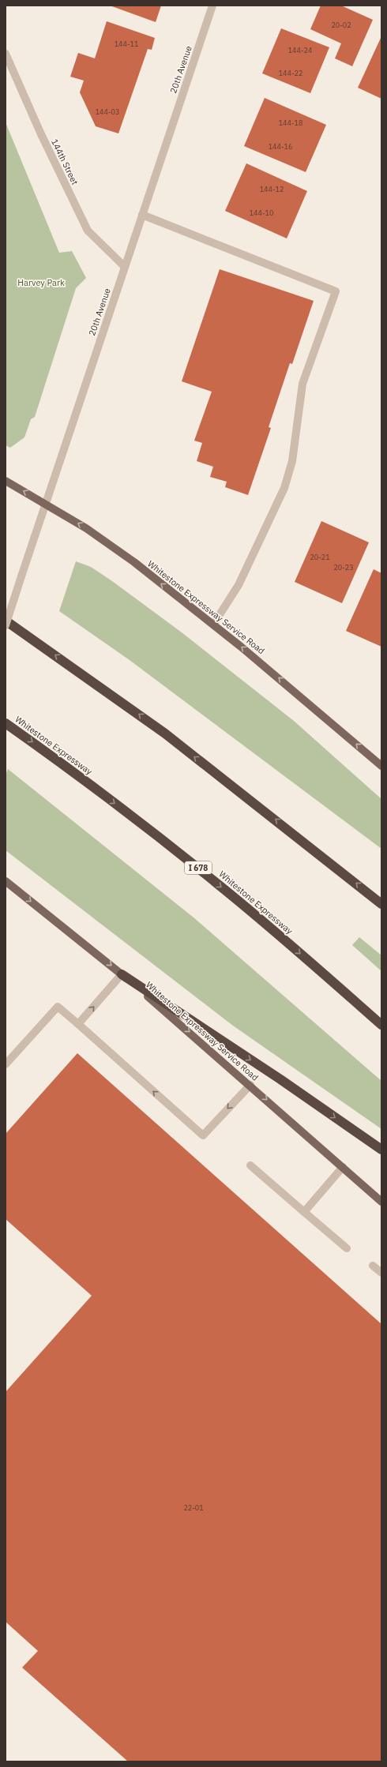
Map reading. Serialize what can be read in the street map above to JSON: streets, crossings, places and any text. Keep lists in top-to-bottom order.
{
  "streets": {
    "highway": ["Whitestone Expressway", "I 678"],
    "main road": ["Whitestone Expressway Service Road"],
    "street": ["20th Avenue", "144th Street"]
  },
  "crossings": [
    ["20th Avenue", "144th Street"],
    ["20th Avenue", "Whitestone Expressway Service Road"]
  ],
  "parks": ["Harvey Park"],
  "house_numbers": [
    "20-02",
    "144-11",
    "144-24",
    "144-22",
    "144-03",
    "144-18",
    "144-16",
    "144-12",
    "144-10",
    "20-21",
    "20-23",
    "22-01"
  ]
}
